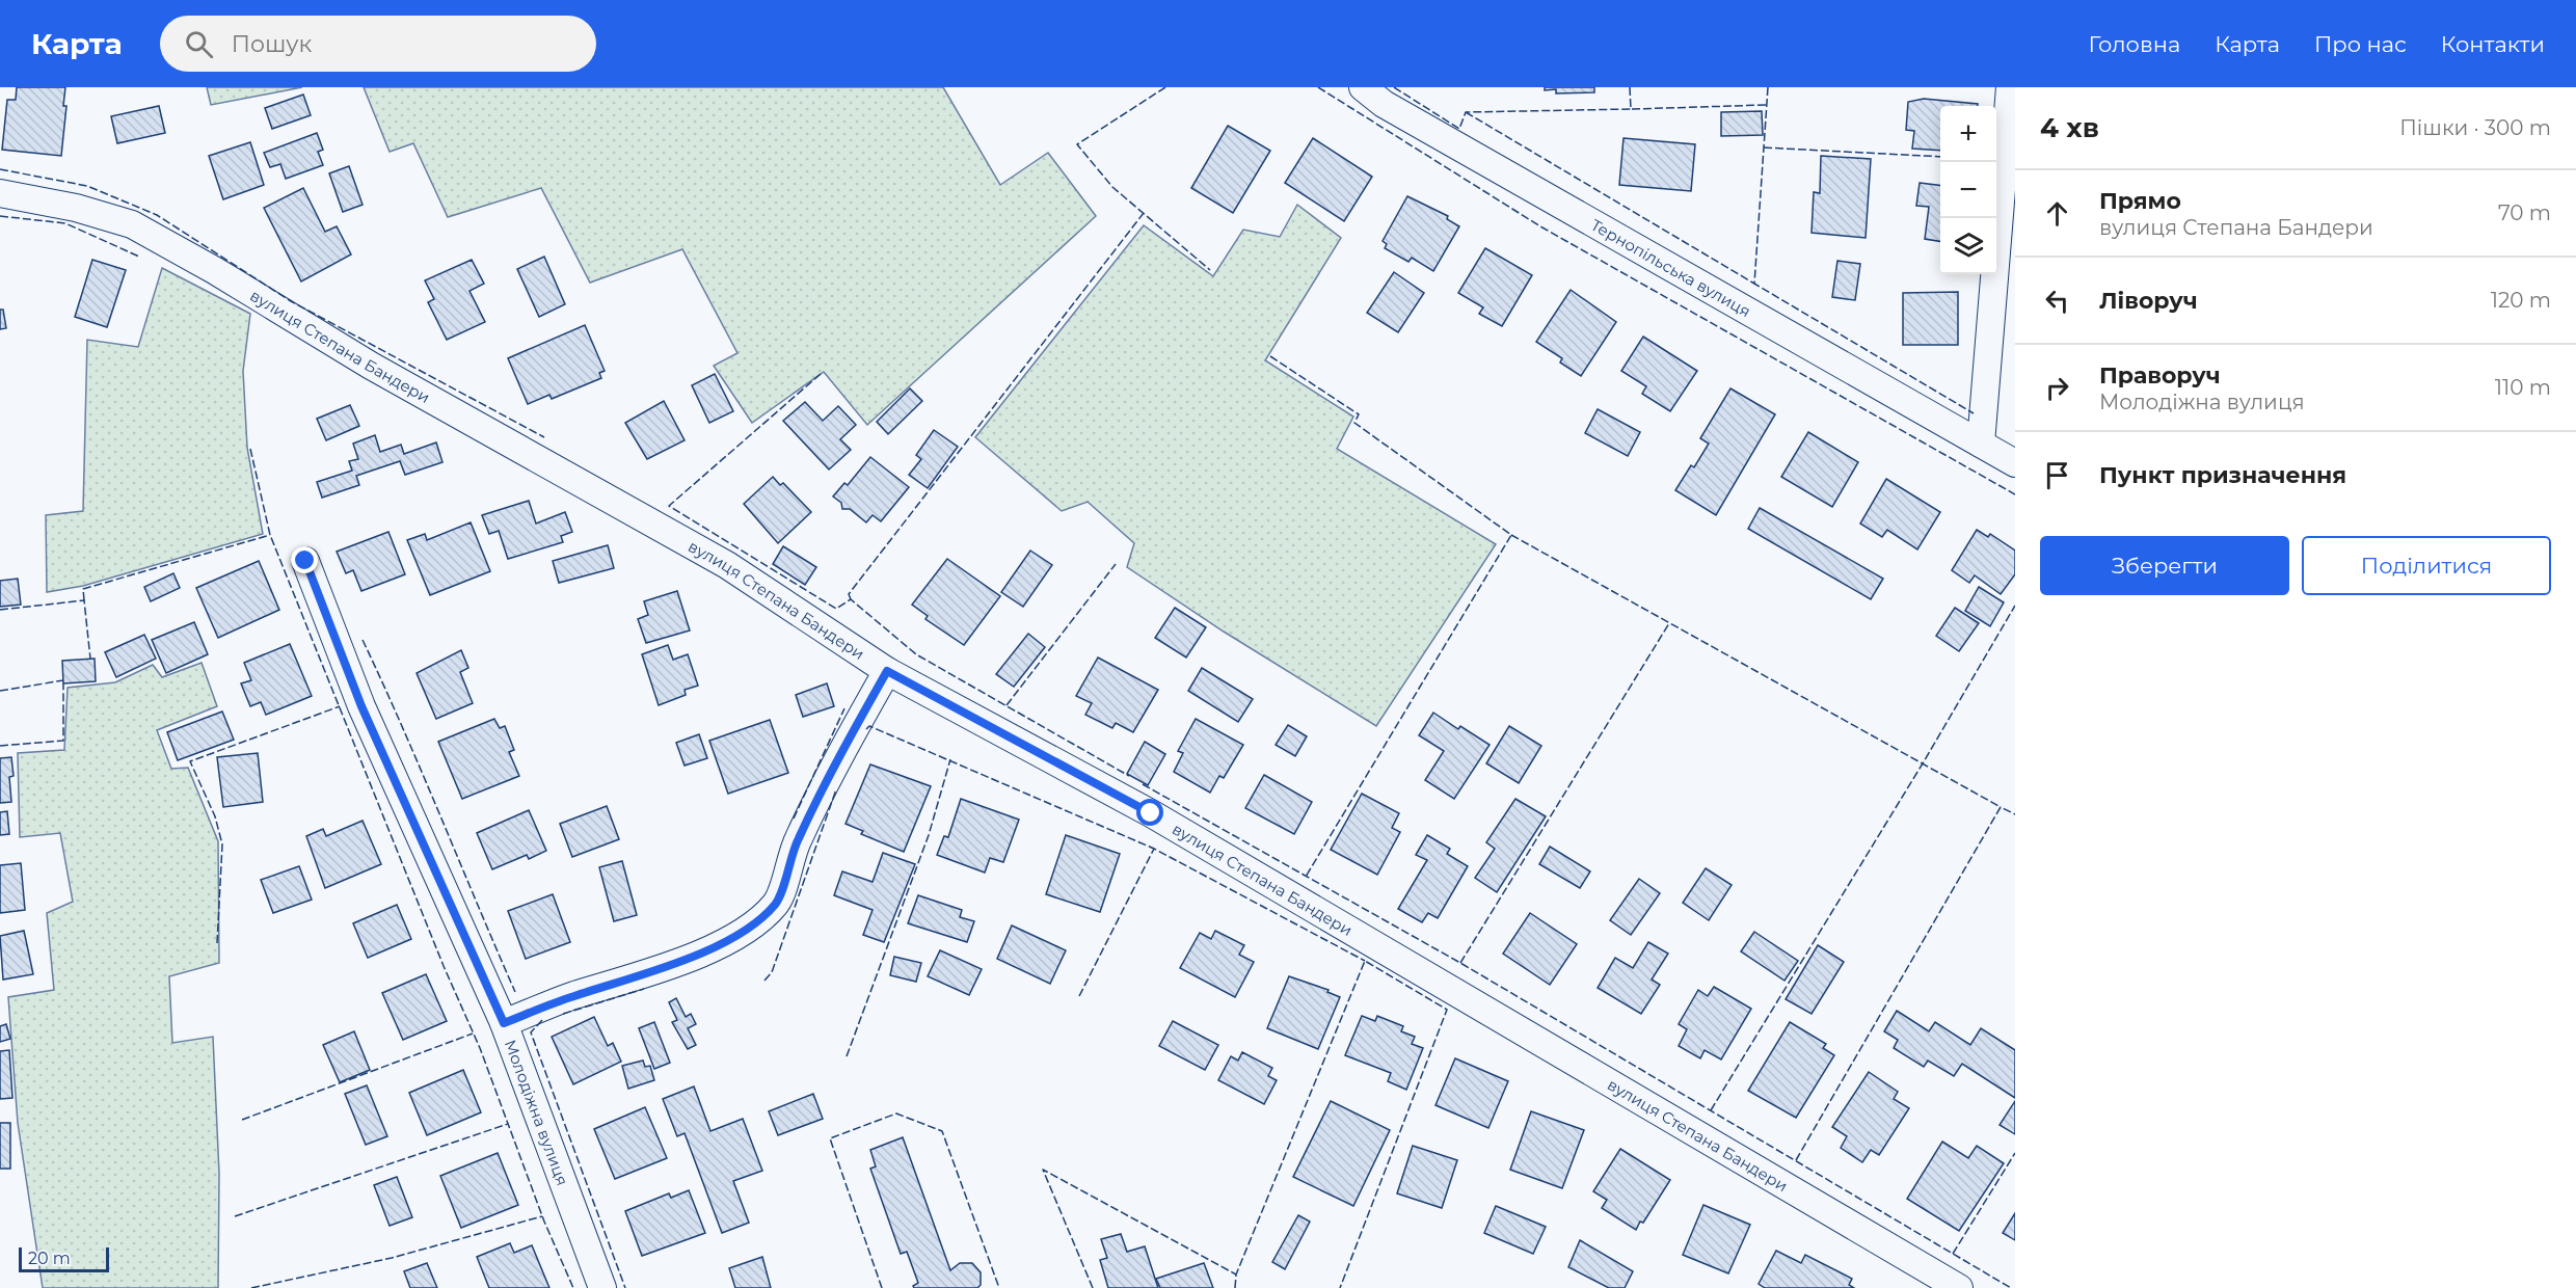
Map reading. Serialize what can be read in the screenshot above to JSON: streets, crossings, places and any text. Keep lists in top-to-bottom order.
{
  "streets": {
    "street": ["Тернопільська вулиця", "вулиця Степана Бандери", "Молодіжна вулиця"]
  },
  "scale_bar": "20 m",
  "page": {
    "header": "Карта",
    "search": "Пошук",
    "nav": [
      "Головна",
      "Карта",
      "Про нас",
      "Контакти"
    ],
    "heading": ["4 хв", "Пішки · 300 m"],
    "map_buttons": ["+", "−"],
    "list": [
      ["Прямо", "вулиця Степана Бандери", "70 m"],
      ["Ліворуч", "120 m"],
      ["Праворуч", "Молодіжна вулиця", "110 m"],
      "Пункт призначення"
    ],
    "buttons": ["Зберегти", "Поділитися"],
    "scale": "20 m"
  }
}
